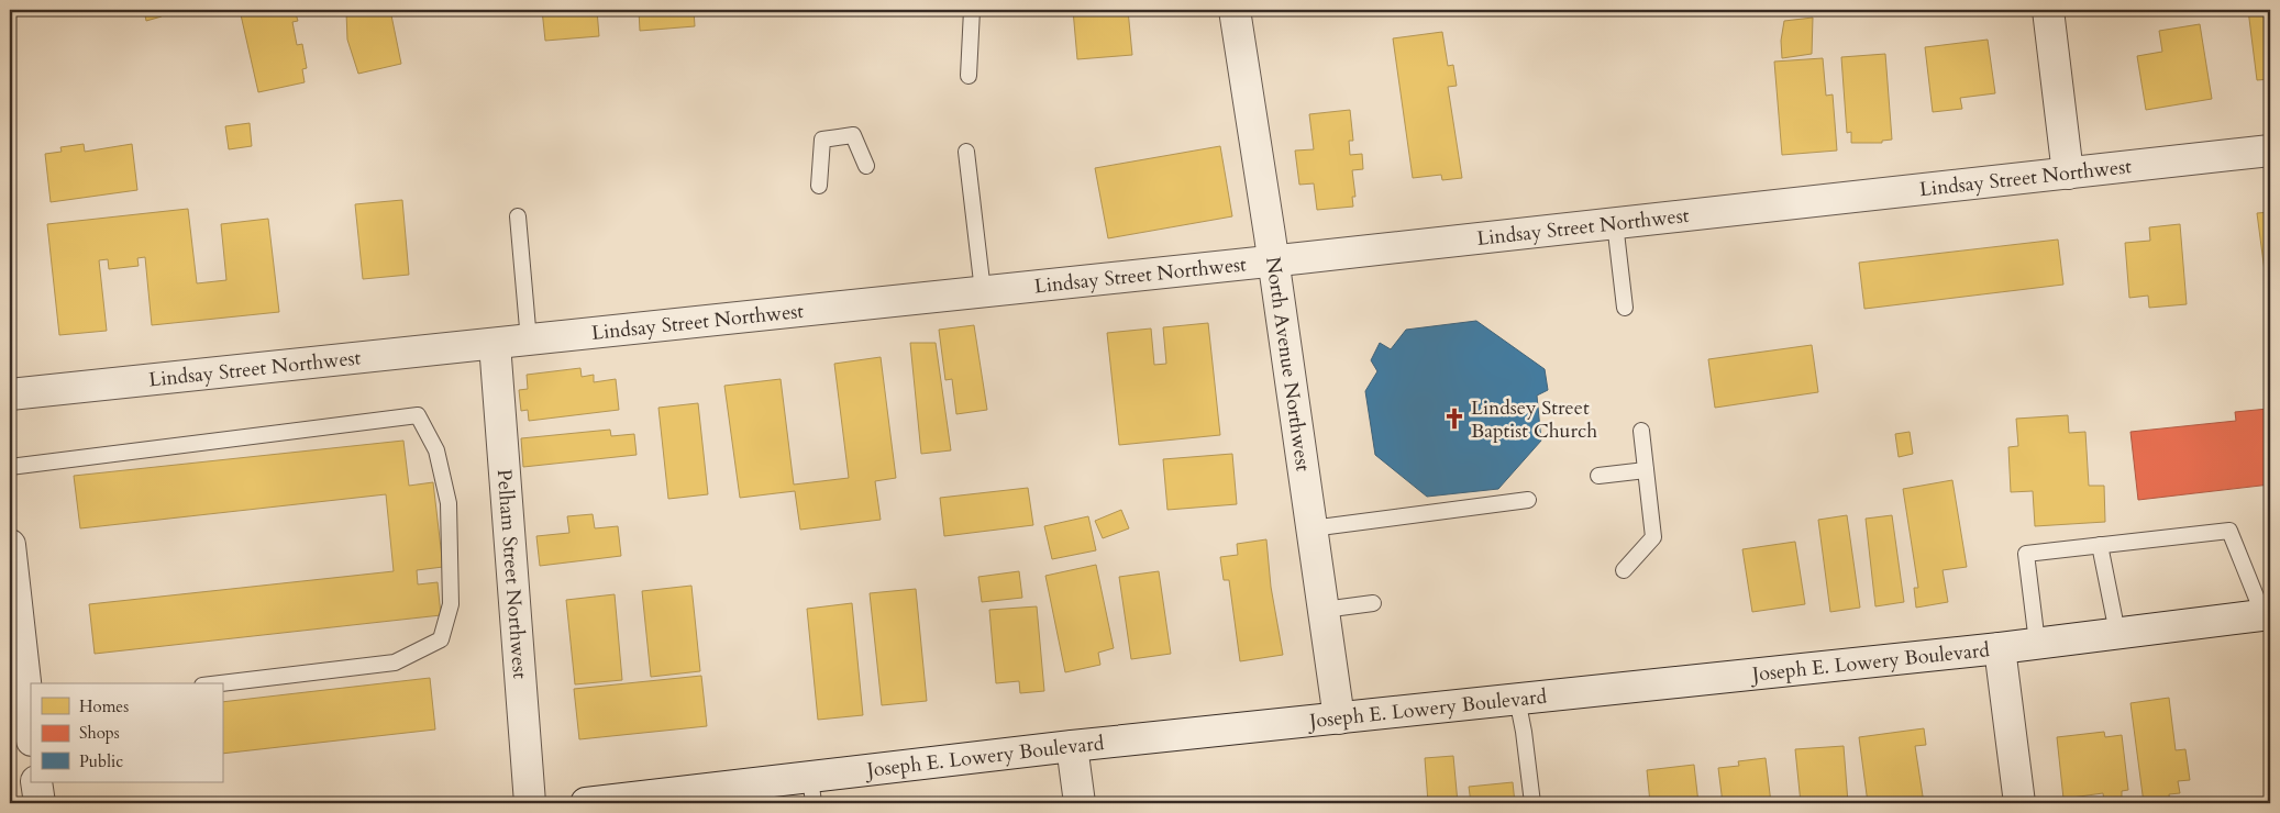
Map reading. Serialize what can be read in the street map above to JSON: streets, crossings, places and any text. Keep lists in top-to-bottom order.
{
  "streets": {
    "street": [
      "Lindsay Street Northwest",
      "North Avenue Northwest",
      "Pelham Street Northwest",
      "Joseph E. Lowery Boulevard"
    ]
  },
  "crossings": [
    ["Lindsay Street Northwest", "North Avenue Northwest"],
    ["Lindsay Street Northwest", "Pelham Street Northwest"],
    ["North Avenue Northwest", "Joseph E. Lowery Boulevard"]
  ],
  "places": {
    "church": ["Lindsey Street Baptist Church"]
  },
  "legend": ["Homes", "Shops", "Public"]
}
